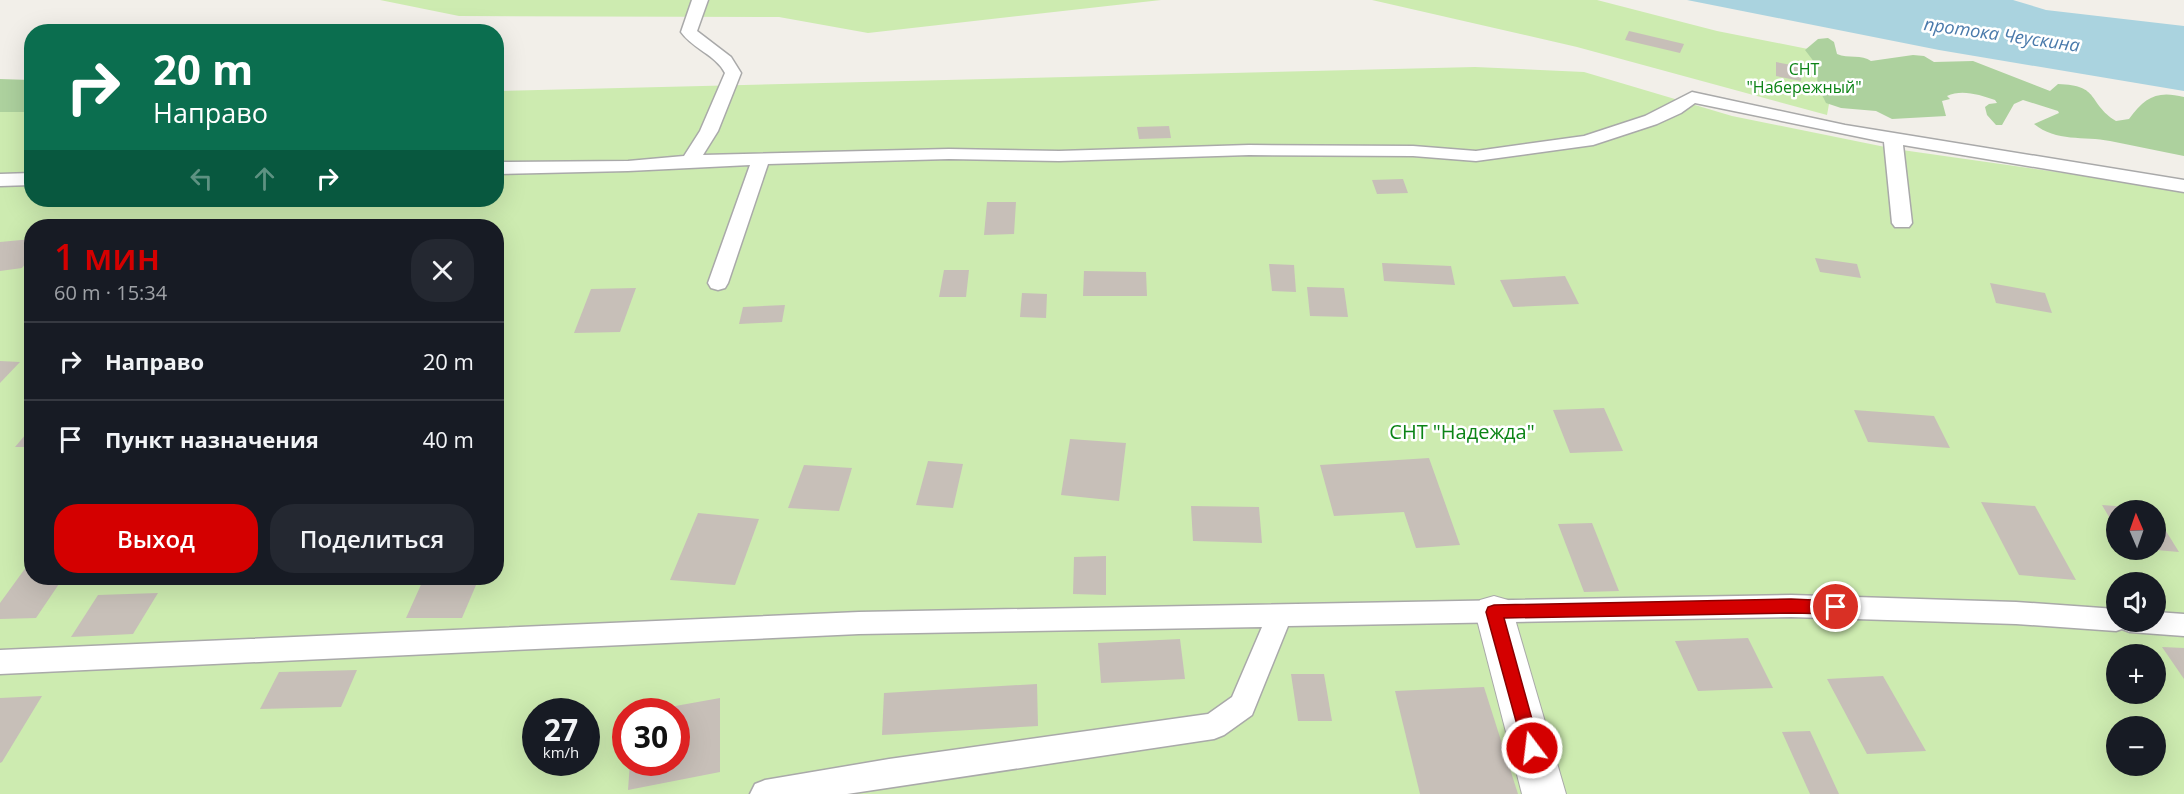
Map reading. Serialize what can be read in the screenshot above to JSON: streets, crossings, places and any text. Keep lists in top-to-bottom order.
{
  "water": ["протока Чеускина"],
  "parks": ["СНТ \"Набережный\"", "СНТ \"Надежда\""],
  "north": "top",
  "page": {
    "turn": ["20 m", "Направо"],
    "heading": ["1 мин", "60 m · 15:34"],
    "list": [
      {
        "name": "Направо",
        "value": "20 m"
      },
      {
        "name": "Пункт назначения",
        "value": "40 m"
      }
    ],
    "buttons": ["Выход", "Поделиться"],
    "map_buttons": ["+", "−"],
    "speed": "27 km/h",
    "limit": "30"
  }
}
